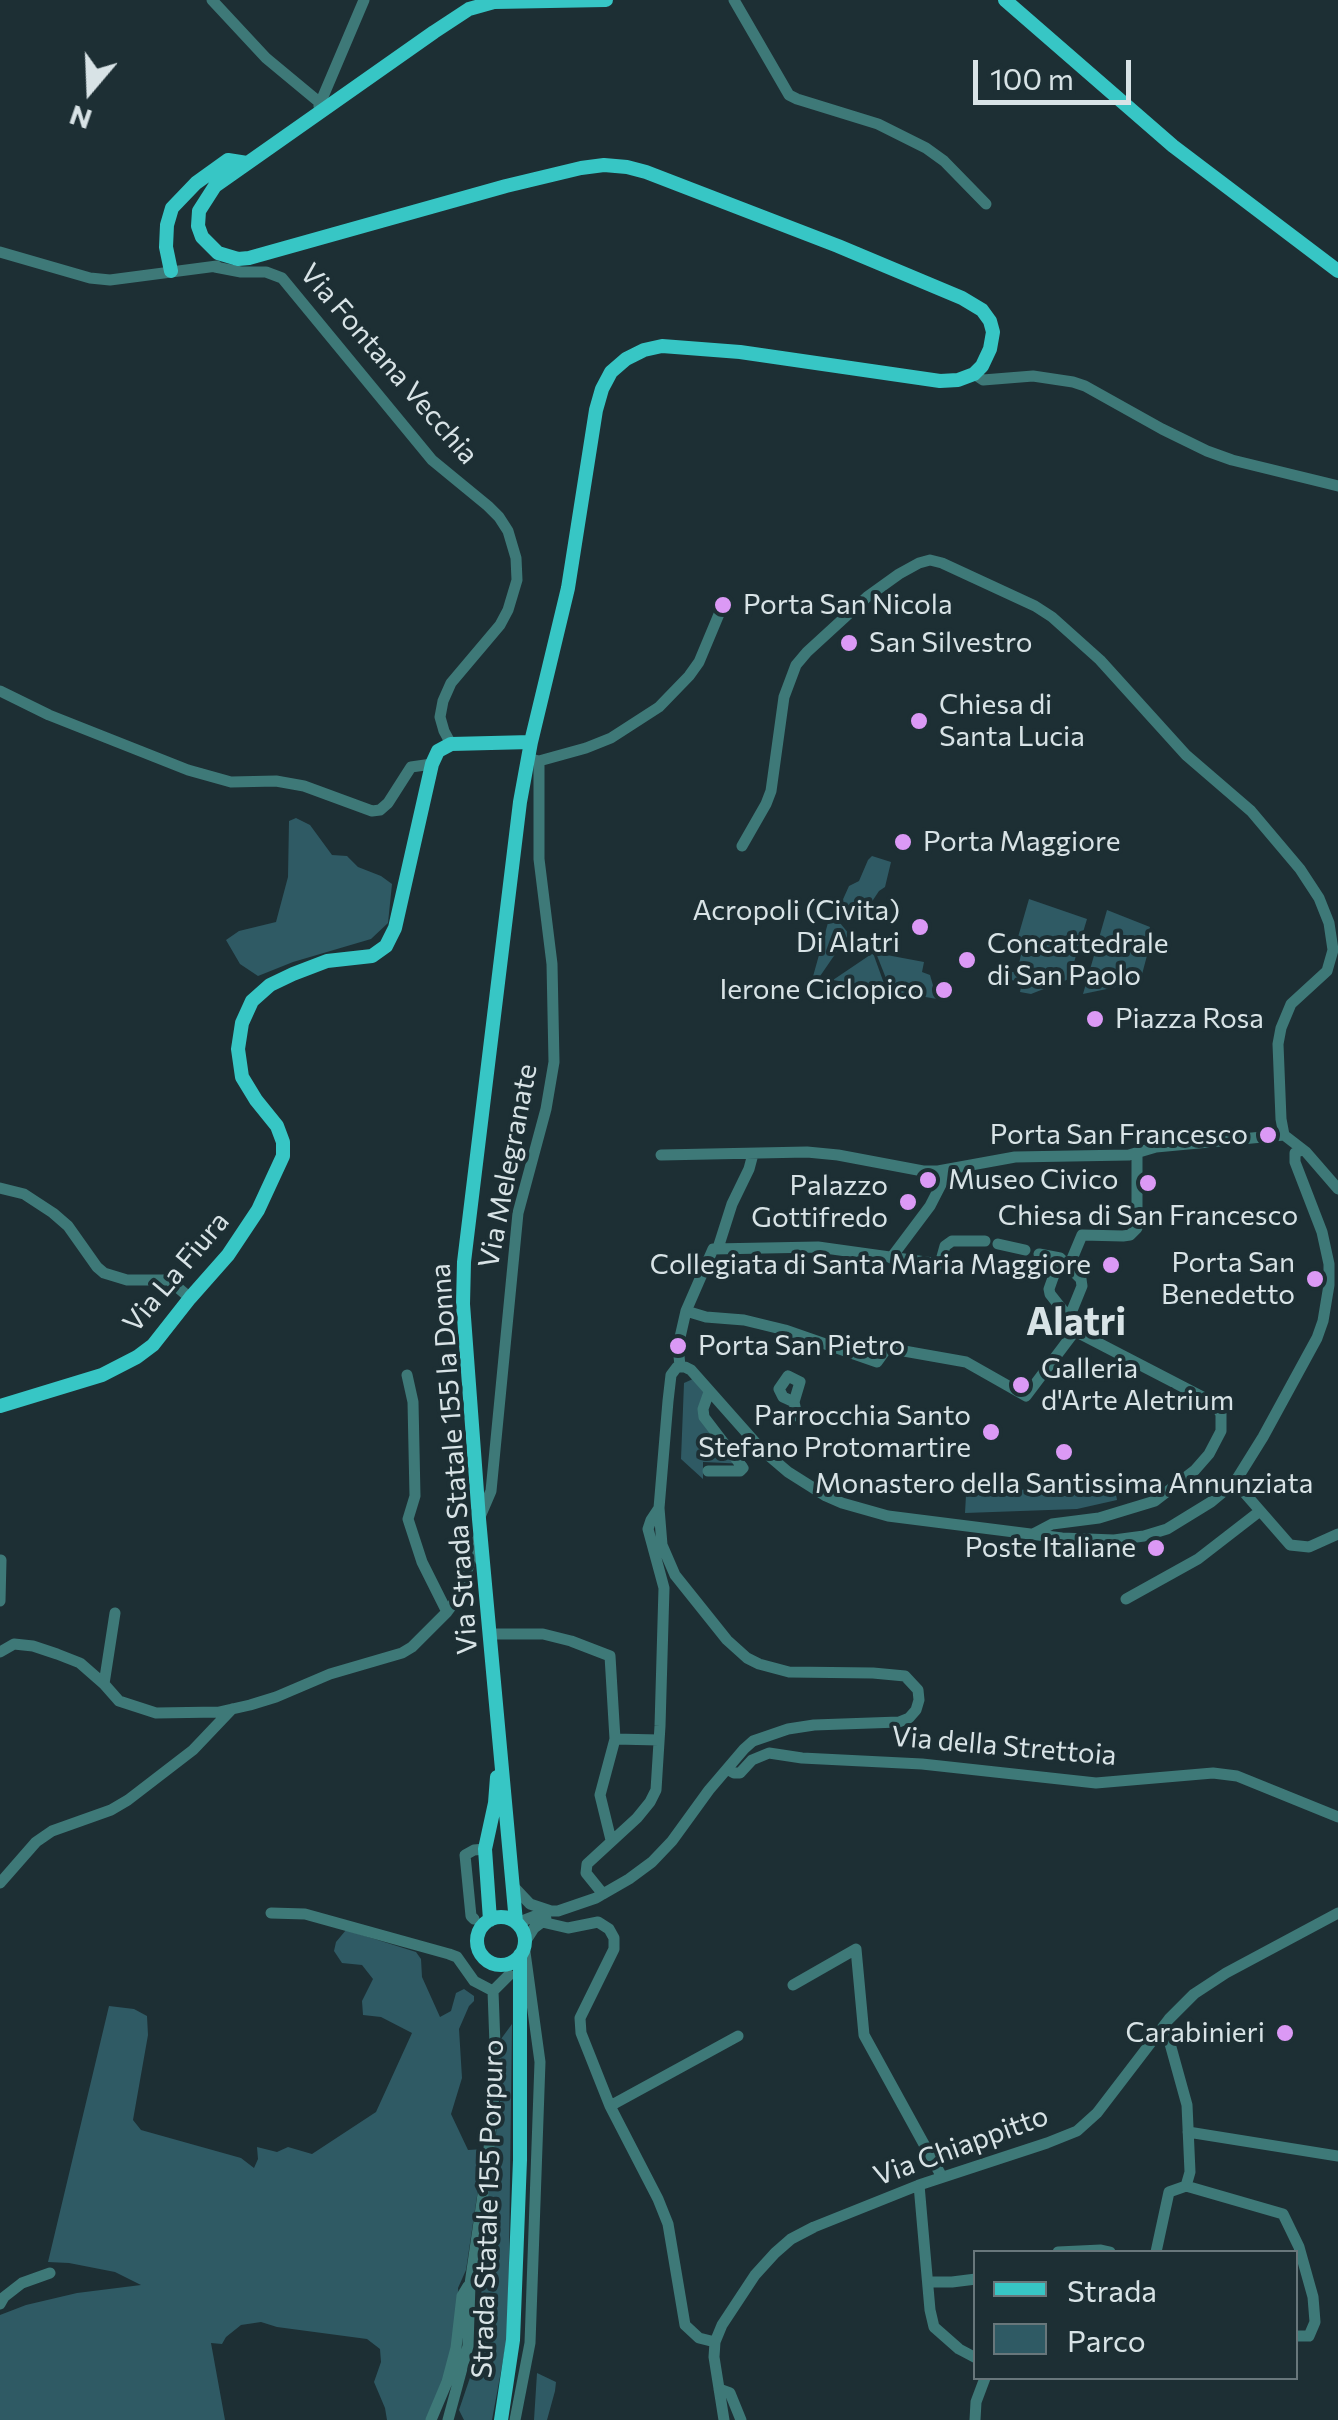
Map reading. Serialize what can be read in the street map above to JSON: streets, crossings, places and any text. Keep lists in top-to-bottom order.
{
  "streets": {
    "main road": ["Via La Fiura", "Via Strada Statale 155 la Donna", "Strada Statale 155 Porpuro"],
    "street": [
      "Via Fontana Vecchia",
      "Via Melegranate",
      "Via della Strettoia",
      "Via Chiappitto"
    ]
  },
  "crossings": [
    ["Via Melegranate", "Via Strada Statale 155 la Donna"]
  ],
  "districts": ["Alatri"],
  "places": [
    "Porta San Nicola",
    "San Silvestro",
    "Chiesa di Santa Lucia",
    "Porta Maggiore",
    "Acropoli (Civita) Di Alatri",
    "Concattedrale di San Paolo",
    "Ierone Ciclopico",
    "Piazza Rosa",
    "Porta San Francesco",
    "Museo Civico",
    "Chiesa di San Francesco",
    "Palazzo Gottifredo",
    "Collegiata di Santa Maria Maggiore",
    "Porta San Benedetto",
    "Porta San Pietro",
    "Galleria d'Arte Aletrium",
    "Parrocchia Santo Stefano Protomartire",
    "Monastero della Santissima Annunziata",
    "Poste Italiane",
    "Carabinieri"
  ],
  "legend": ["Strada", "Parco"],
  "scale_bar": "100 m",
  "north": "bottom"
}
